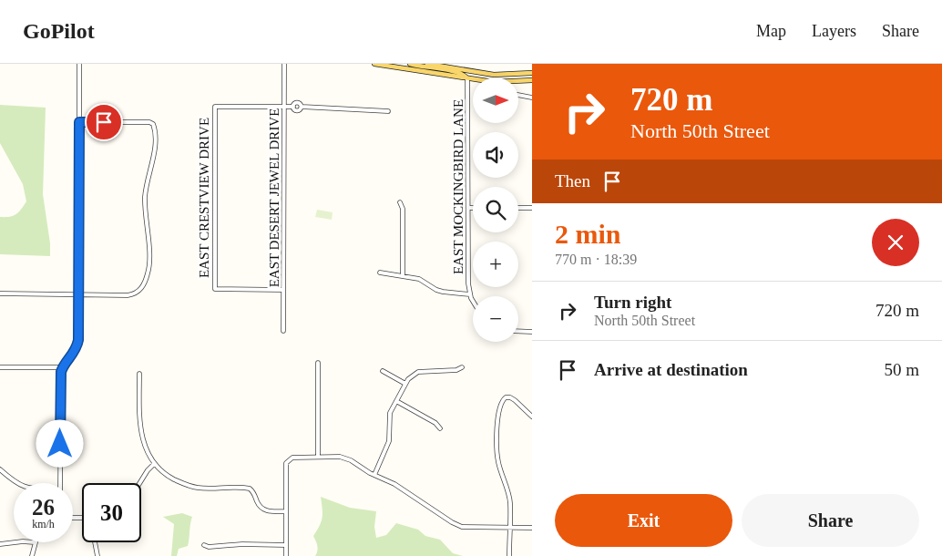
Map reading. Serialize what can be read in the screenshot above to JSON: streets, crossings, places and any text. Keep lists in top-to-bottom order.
{
  "streets": {
    "street": ["EAST MOCKINGBIRD LANE", "EAST CRESTVIEW DRIVE", "EAST DESERT JEWEL DRIVE"]
  },
  "crossings": [
    ["EAST CRESTVIEW DRIVE", "EAST DESERT JEWEL DRIVE"]
  ],
  "north": "right",
  "page": {
    "header": "GoPilot",
    "nav": ["Map", "Layers", "Share"],
    "turn": ["720 m", "North 50th Street"],
    "map_buttons": ["+", "−"],
    "then": "Then",
    "heading": ["2 min", "770 m · 18:39"],
    "list": [
      {
        "name": "Turn right",
        "note": "North 50th Street",
        "value": "720 m"
      },
      {
        "name": "Arrive at destination",
        "value": "50 m"
      }
    ],
    "speed": "26 km/h",
    "limit": "30",
    "buttons": ["Exit", "Share"]
  }
}
